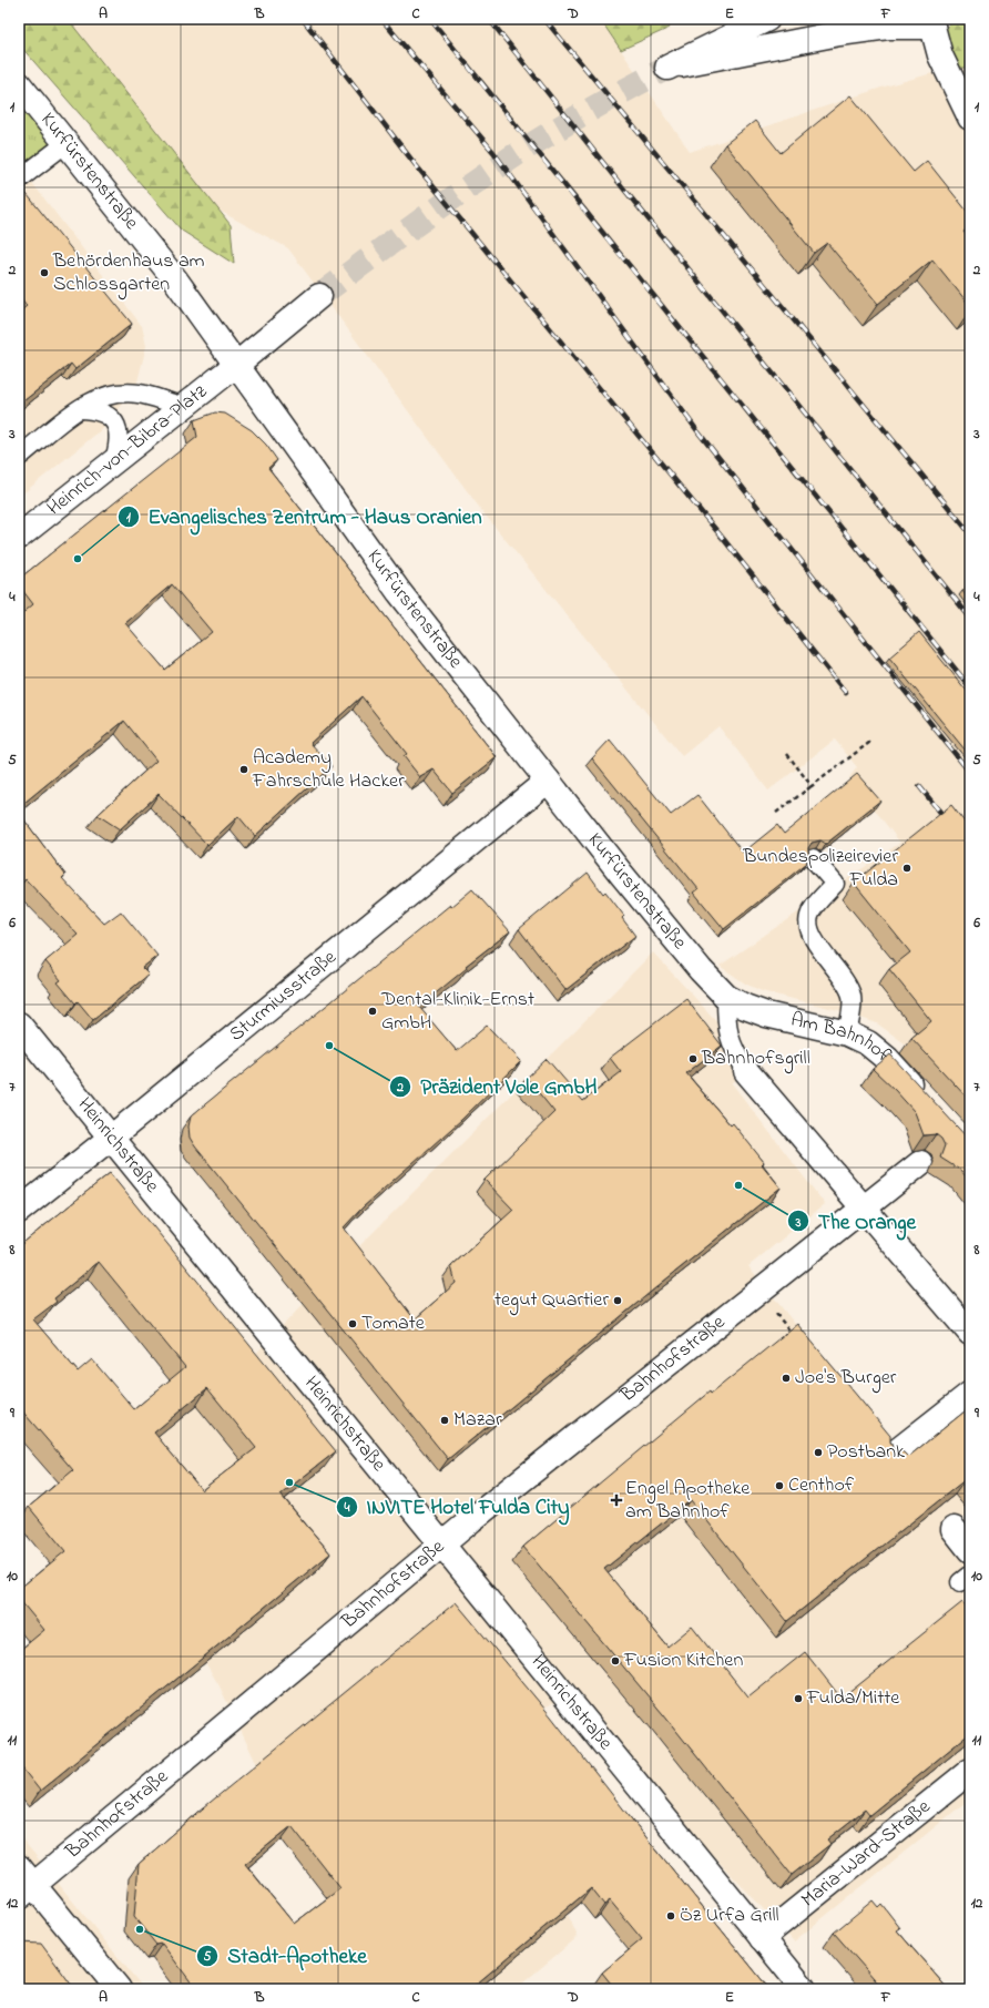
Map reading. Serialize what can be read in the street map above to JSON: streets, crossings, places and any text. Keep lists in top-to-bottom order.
{
  "streets": {
    "street": [
      "Kurfürstenstraße",
      "Heinrich-von-Bibra-Platz",
      "Sturmiusstraße",
      "Am Bahnhof",
      "Heinrichstraße",
      "Bahnhofstraße",
      "Maria-Ward-Straße"
    ]
  },
  "crossings": [
    ["Kurfürstenstraße", "Heinrich-von-Bibra-Platz"],
    ["Kurfürstenstraße", "Sturmiusstraße"],
    ["Kurfürstenstraße", "Am Bahnhof"],
    ["Sturmiusstraße", "Heinrichstraße"],
    ["Heinrichstraße", "Bahnhofstraße"],
    ["Heinrichstraße", "Maria-Ward-Straße"]
  ],
  "places": {
    "other": [
      "Behördenhaus am Schlossgarten",
      "Evangelisches Zentrum - Haus Oranien",
      "Academy Fahrschule Hacker",
      "Bundespolizeirevier Fulda",
      "Dental-Klinik-Ernst GmbH",
      "Präzident Vole GmbH",
      "Bahnhofsgrill",
      "The Orange",
      "tegut Quartier",
      "Tomate",
      "Joe's Burger",
      "Mazar",
      "Postbank",
      "INVITE Hotel Fulda City",
      "Centhof",
      "Fusion Kitchen",
      "Fulda/Mitte",
      "Öz Urfa Grill",
      "Stadt-Apotheke"
    ],
    "health": ["Engel Apotheke am Bahnhof"]
  },
  "grid": {
    "columns": [
      "A",
      "B",
      "C",
      "D",
      "E",
      "F"
    ],
    "rows": [
      "1",
      "2",
      "3",
      "4",
      "5",
      "6",
      "7",
      "8",
      "9",
      "10",
      "11",
      "12"
    ]
  }
}
